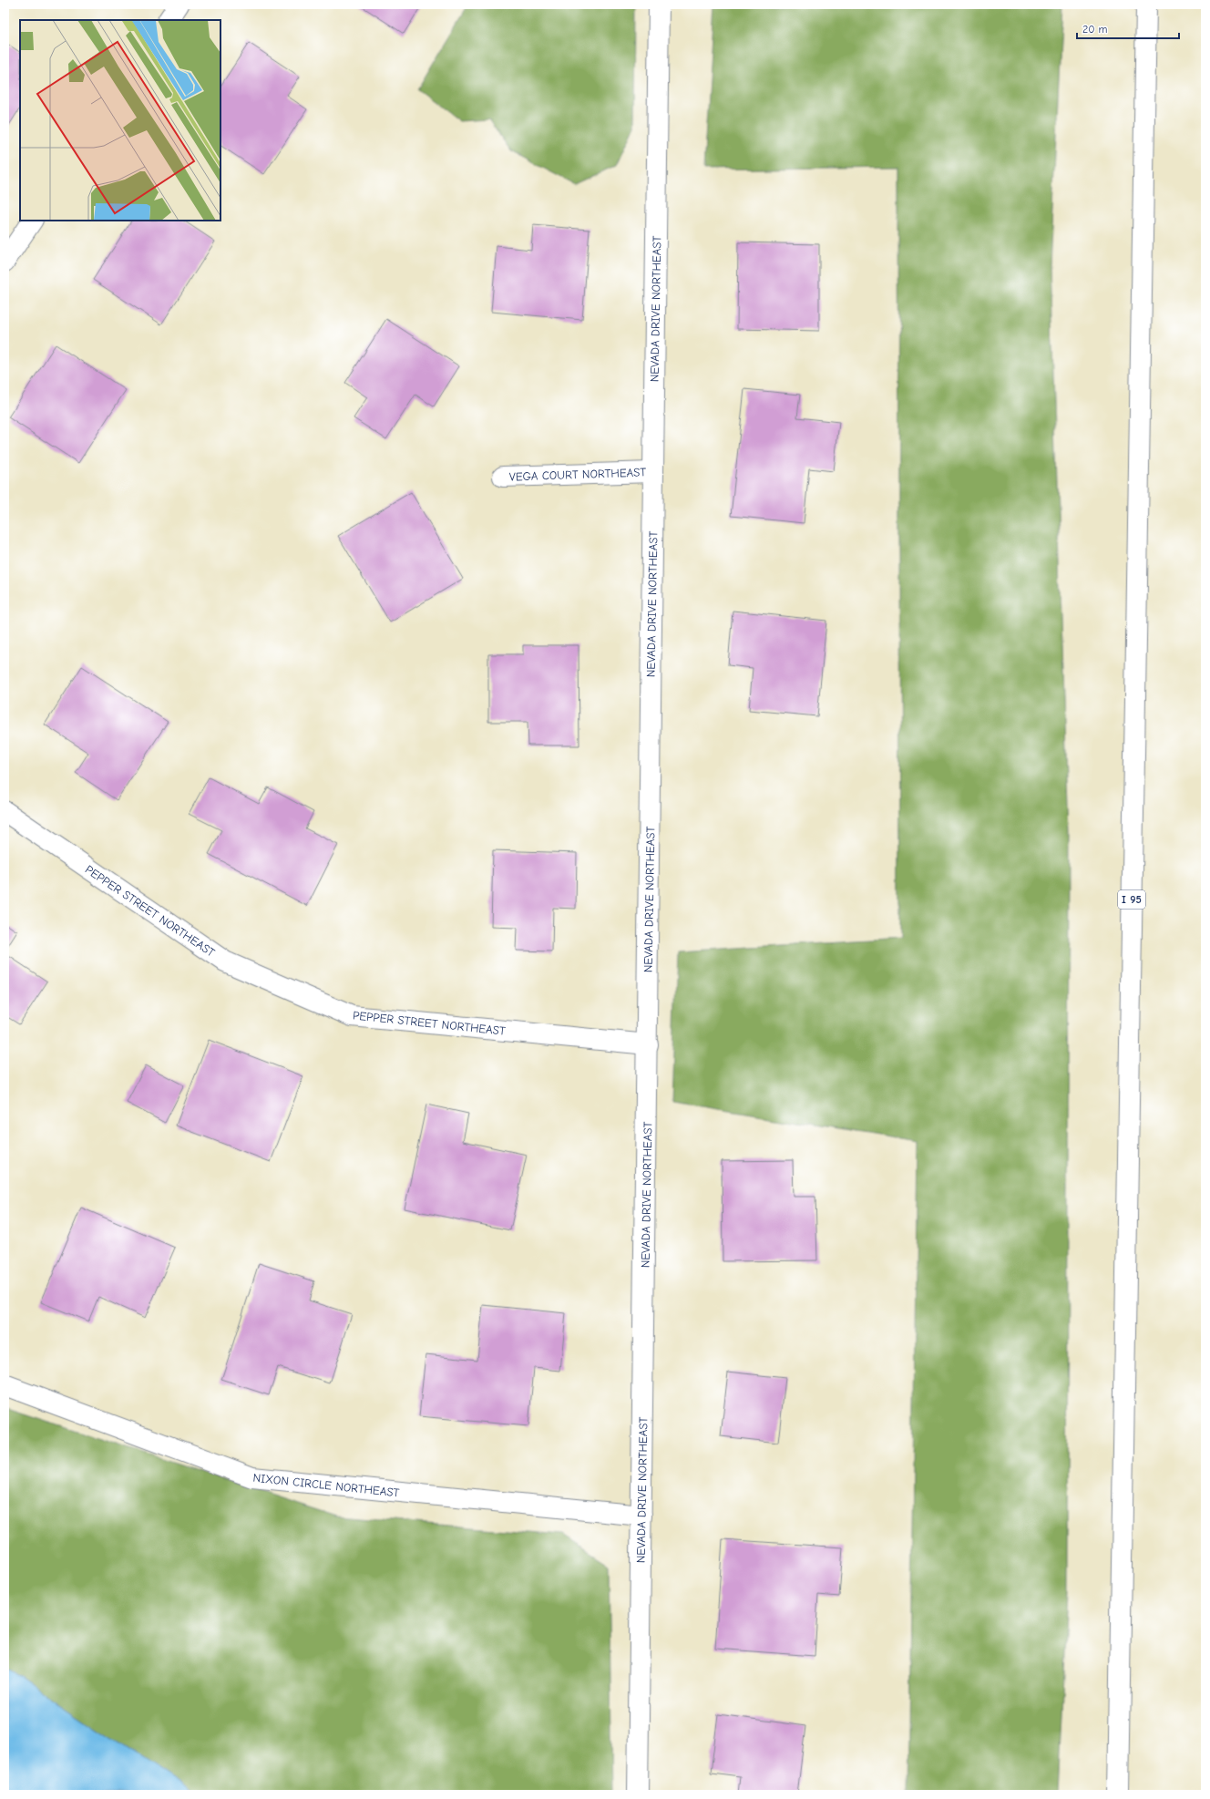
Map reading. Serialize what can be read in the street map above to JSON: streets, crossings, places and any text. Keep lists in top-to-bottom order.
{
  "streets": {
    "main road": [
      "NEVADA DRIVE NORTHEAST",
      "VEGA COURT NORTHEAST",
      "I 95",
      "PEPPER STREET NORTHEAST",
      "NIXON CIRCLE NORTHEAST"
    ]
  },
  "crossings": [
    ["NEVADA DRIVE NORTHEAST", "VEGA COURT NORTHEAST"],
    ["NEVADA DRIVE NORTHEAST", "PEPPER STREET NORTHEAST"],
    ["NEVADA DRIVE NORTHEAST", "NIXON CIRCLE NORTHEAST"]
  ],
  "scale_bar": "20 m"
}
